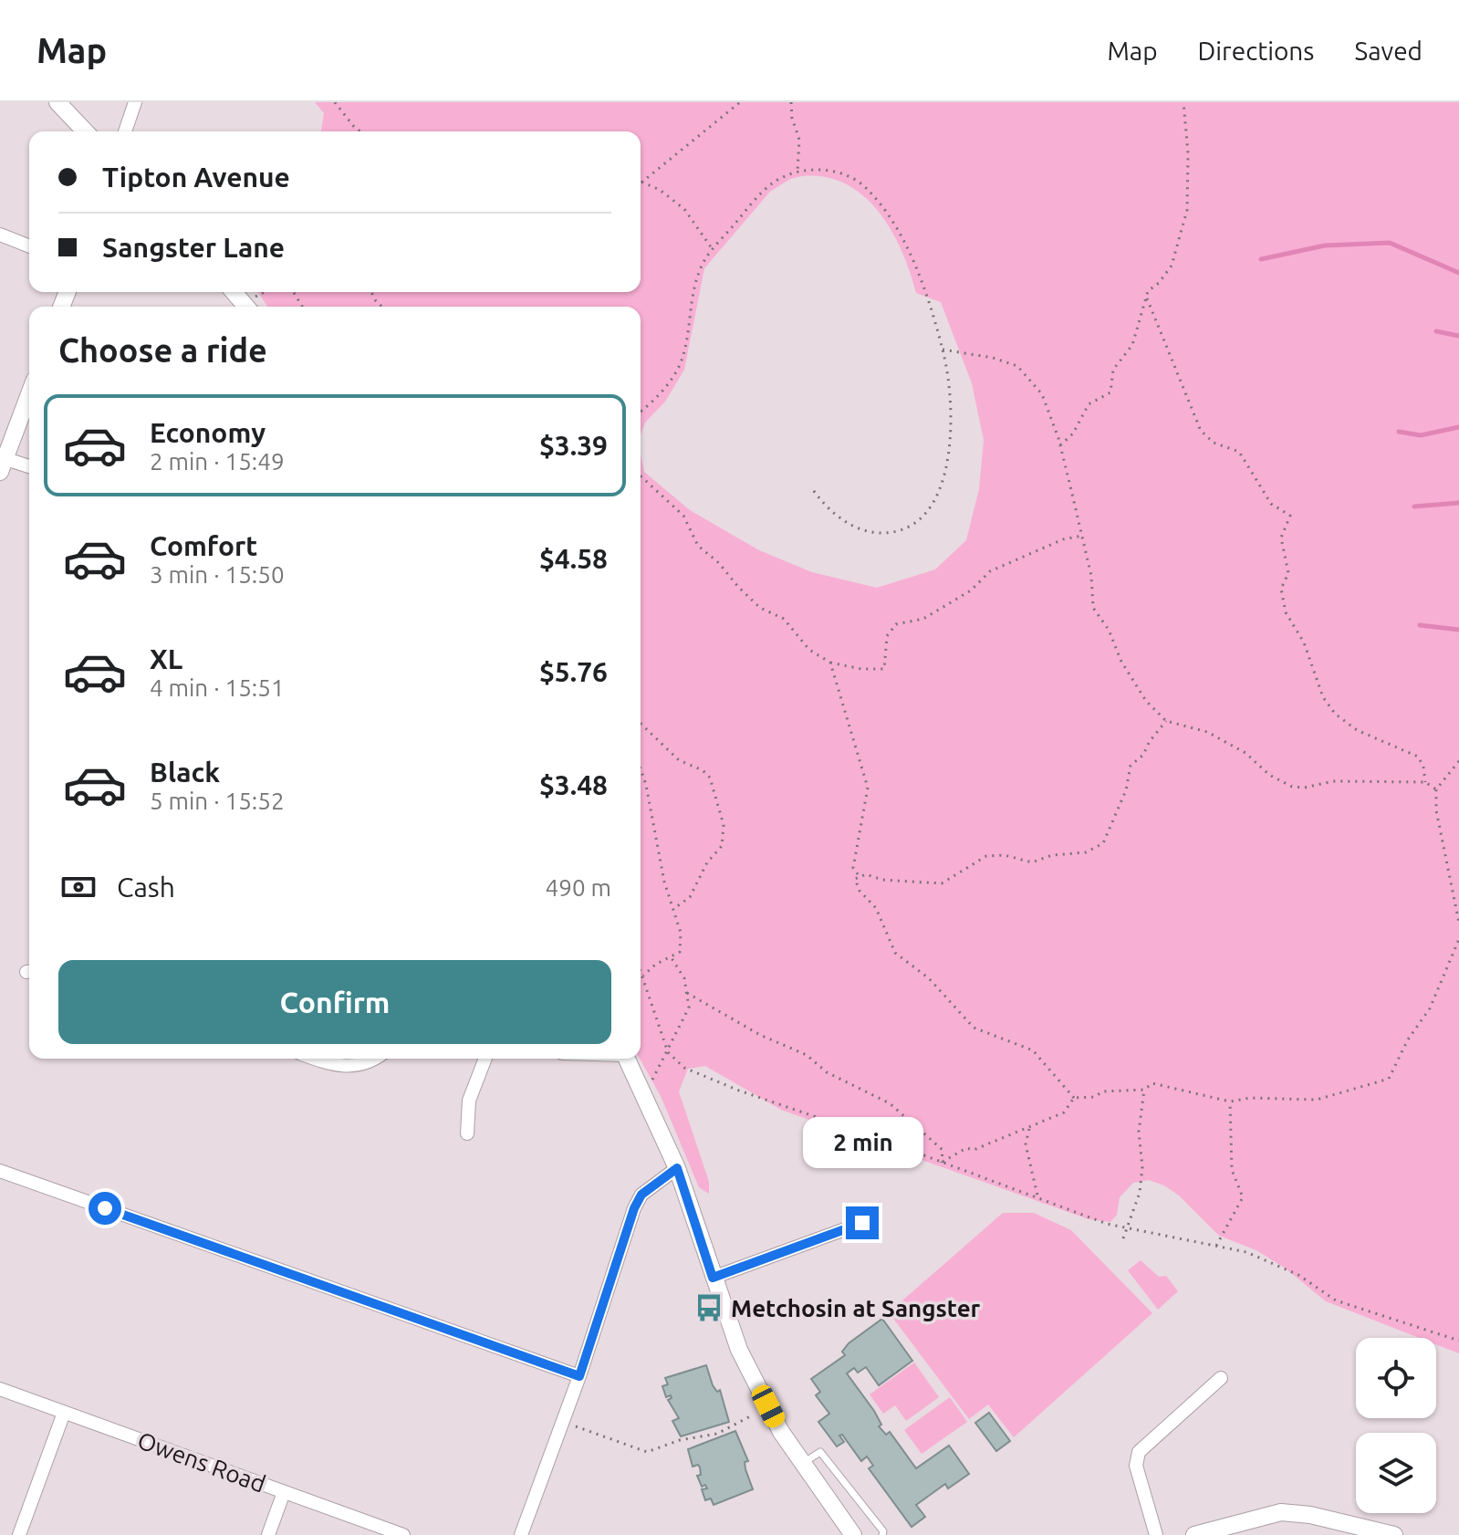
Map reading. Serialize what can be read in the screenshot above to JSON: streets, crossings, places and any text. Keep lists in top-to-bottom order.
{
  "streets": {
    "street": ["Owens Road"]
  },
  "places": {
    "bus stop": ["Metchosin at Sangster"]
  },
  "page": {
    "header": "Map",
    "nav": ["Map", "Directions", "Saved"],
    "banner": ["Tipton Avenue", "Sangster Lane"],
    "heading": "Choose a ride",
    "list": [
      {
        "name": "Economy",
        "note": "2 min · 15:49",
        "value": "$3.39"
      },
      {
        "name": "Comfort",
        "note": "3 min · 15:50",
        "value": "$4.58"
      },
      {
        "name": "XL",
        "note": "4 min · 15:51",
        "value": "$5.76"
      },
      {
        "name": "Black",
        "note": "5 min · 15:52",
        "value": "$3.48"
      }
    ],
    "pay": ["Cash", "490 m"],
    "buttons": "Confirm",
    "bubble": "2 min"
  }
}
